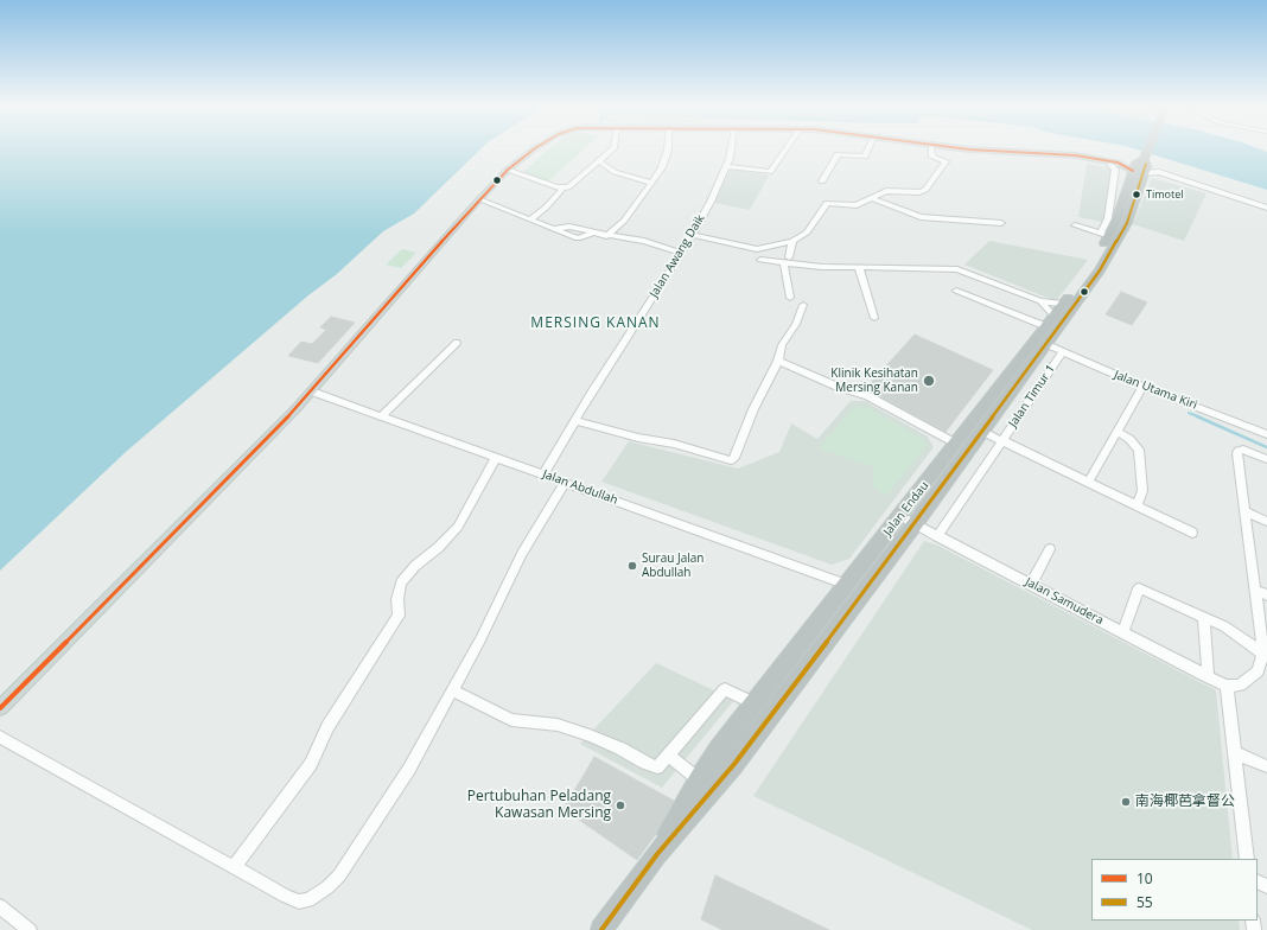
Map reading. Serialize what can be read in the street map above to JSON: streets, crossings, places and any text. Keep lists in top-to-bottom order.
{
  "streets": {
    "highway": ["Jalan Endau"],
    "street": [
      "Jalan Awang Daik",
      "Jalan Utama Kiri",
      "Jalan Timur 1",
      "Jalan Abdullah",
      "Jalan Samudera"
    ]
  },
  "crossings": [
    ["Jalan Awang Daik", "Jalan Abdullah"],
    ["Jalan Utama Kiri", "Jalan Timur 1"],
    ["Jalan Utama Kiri", "Jalan Endau"],
    ["Jalan Timur 1", "Jalan Samudera"],
    ["Jalan Abdullah", "Jalan Endau"],
    ["Jalan Endau", "Jalan Samudera"]
  ],
  "districts": ["MERSING KANAN"],
  "places": [
    "Timotel",
    "Klinik Kesihatan Mersing Kanan",
    "Surau Jalan Abdullah",
    "南海椰芭拿督公",
    "Pertubuhan Peladang Kawasan Mersing"
  ],
  "lines": ["transit line 10", "transit line 55"],
  "legend": ["10", "55"]
}
